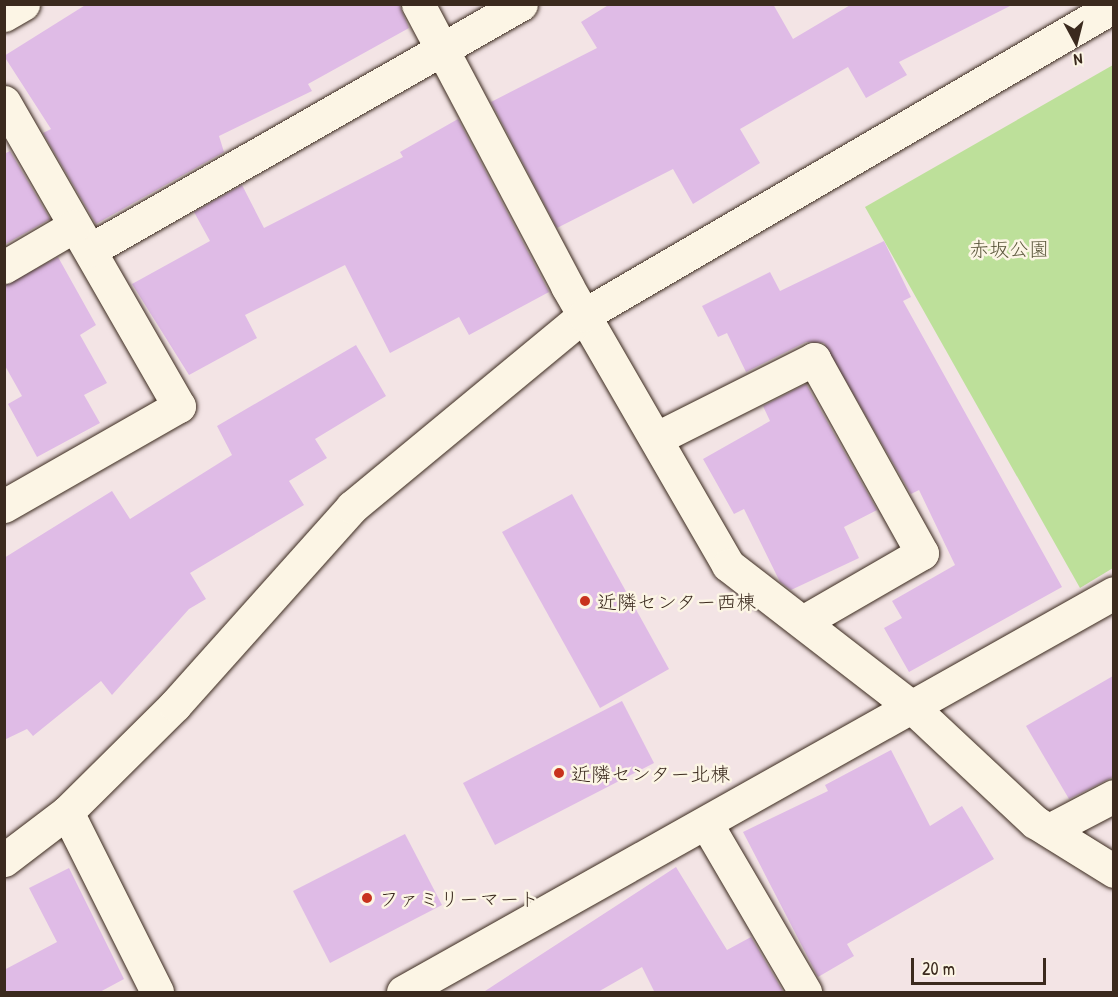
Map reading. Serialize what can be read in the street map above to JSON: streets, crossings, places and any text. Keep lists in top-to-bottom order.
{
  "parks": ["赤坂公園"],
  "places": ["近隣センター西棟", "近隣センター北棟", "ファミリーマート"],
  "scale_bar": "20 m",
  "north": "bottom"
}
